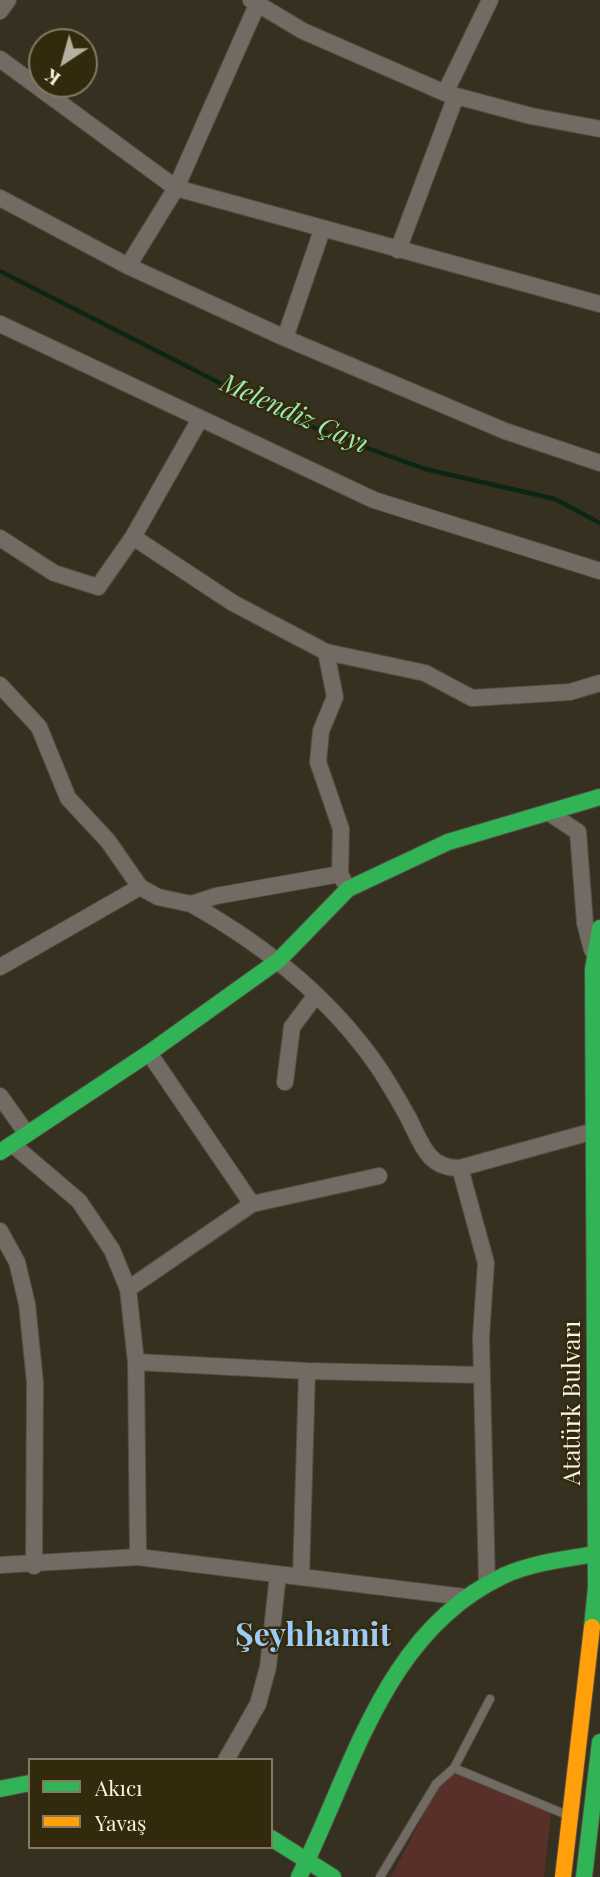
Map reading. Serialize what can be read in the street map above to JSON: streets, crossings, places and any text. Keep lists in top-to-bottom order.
{
  "streets": {
    "main road": ["Atatürk Bulvarı"]
  },
  "districts": ["Şeyhhamit"],
  "water": ["Melendiz Çayı"],
  "legend": ["Akıcı", "Yavaş"],
  "north": "bottom left"
}
